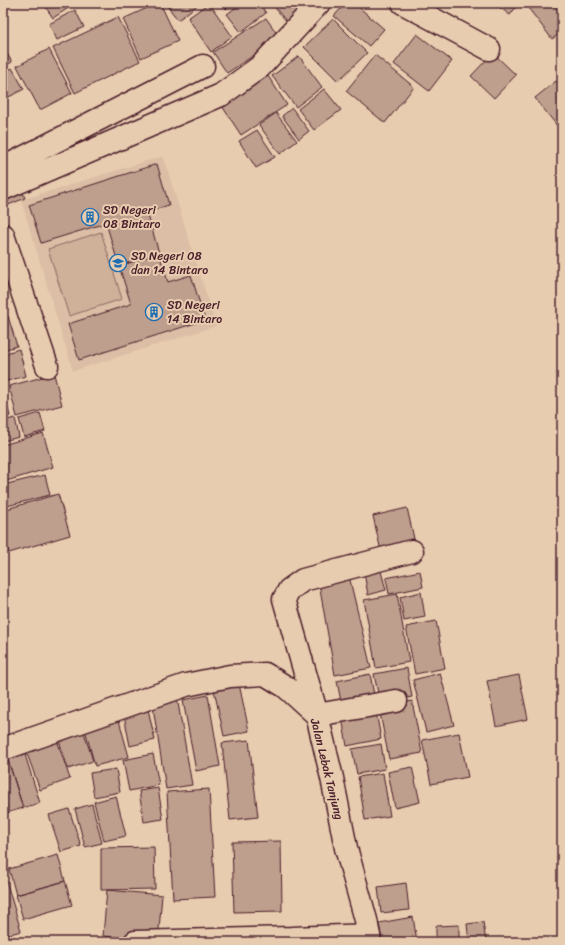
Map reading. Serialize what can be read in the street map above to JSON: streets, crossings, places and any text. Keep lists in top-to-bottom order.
{
  "streets": {
    "street": ["Jalan Lebak Tanjung"]
  },
  "places": {
    "building": ["SD Negeri 08 Bintaro", "SD Negeri 14 Bintaro"],
    "school or university": ["SD Negeri 08 dan 14 Bintaro"]
  }
}
